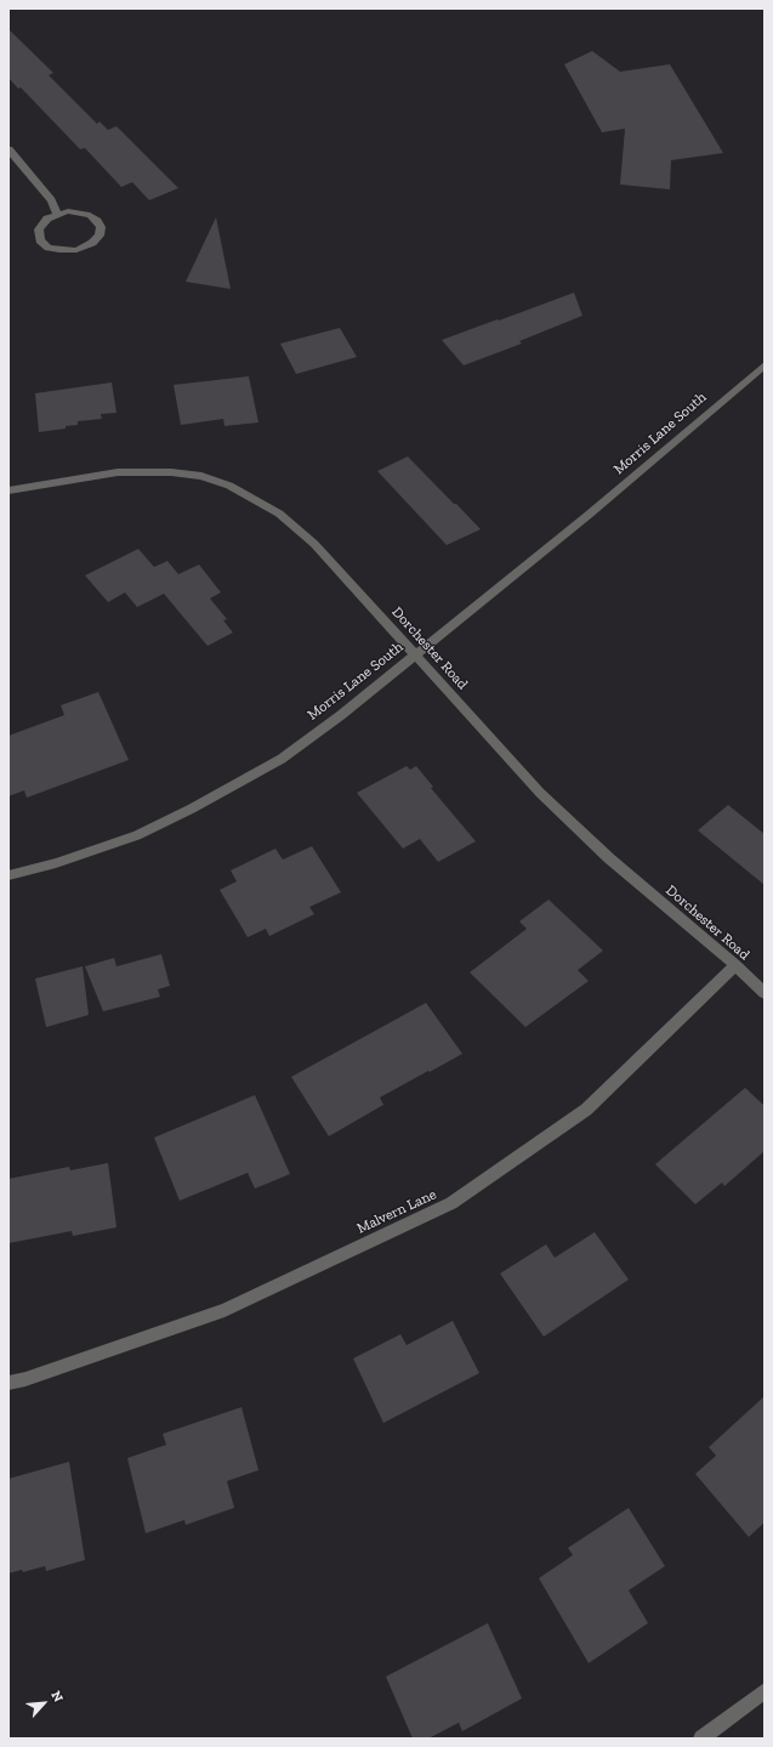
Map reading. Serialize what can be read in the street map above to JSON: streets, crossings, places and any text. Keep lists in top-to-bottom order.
{
  "streets": {
    "street": ["Morris Lane South", "Dorchester Road", "Malvern Lane"]
  },
  "crossings": [
    ["Morris Lane South", "Dorchester Road"],
    ["Dorchester Road", "Malvern Lane"]
  ],
  "north": "top right"
}
